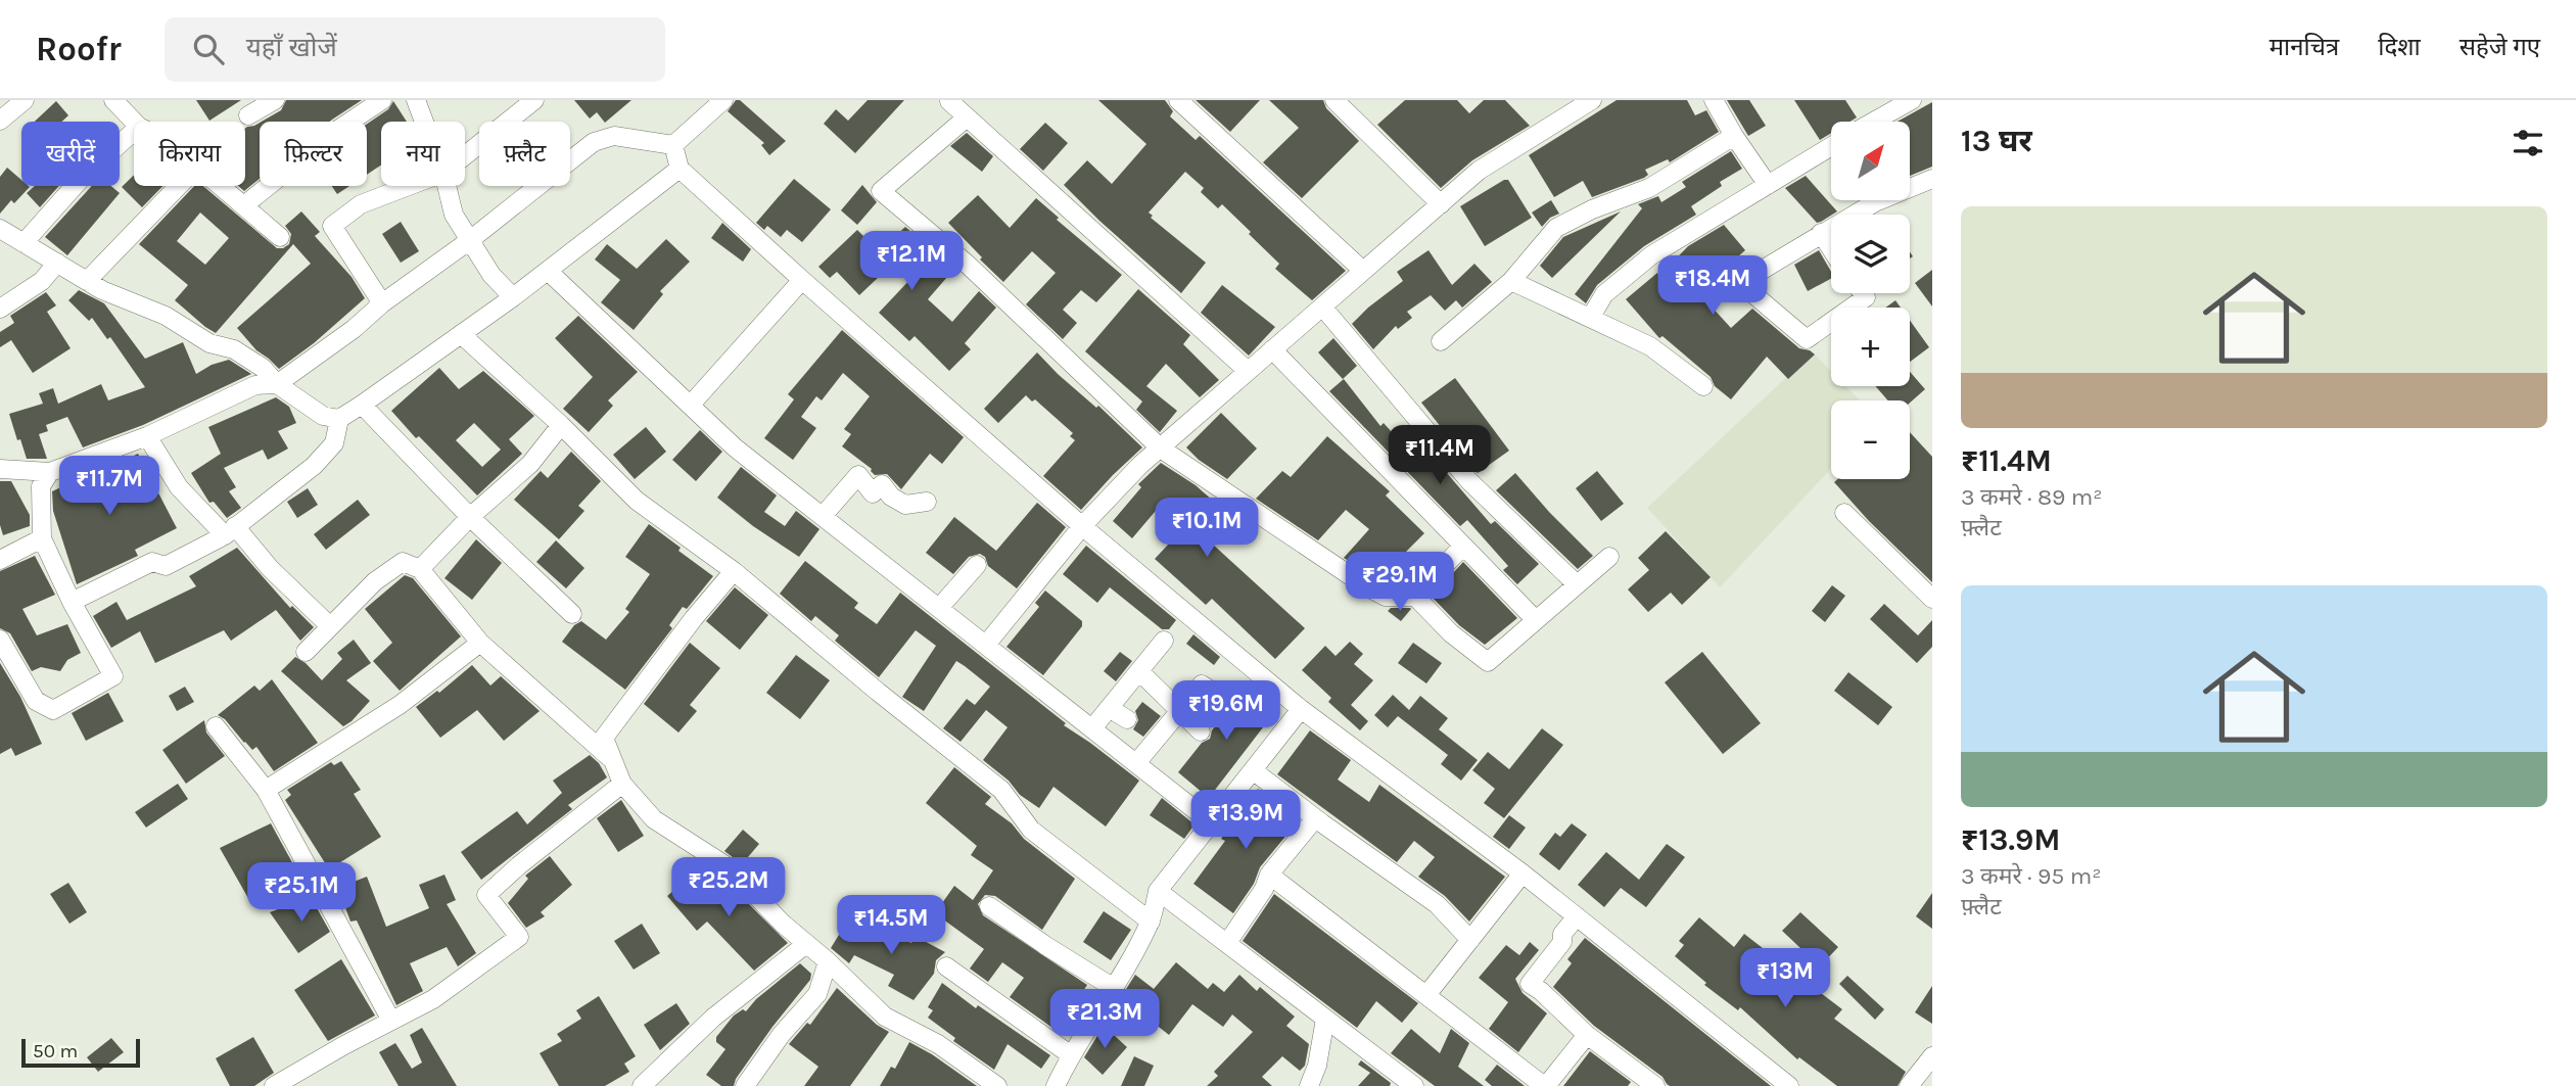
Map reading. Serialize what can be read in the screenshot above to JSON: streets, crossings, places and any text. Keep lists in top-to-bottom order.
{
  "scale_bar": "50 m",
  "north": "top right",
  "page": {
    "header": "Roofr",
    "search": "यहाँ खोजें",
    "nav": ["मानचित्र", "दिशा", "सहेजे गए"],
    "heading": "13 घर",
    "map_buttons": ["+", "−"],
    "chip": [
      "खरीदें",
      "किराया",
      "फ़िल्टर",
      "नया",
      "फ़्लैट"
    ],
    "list": [
      {
        "name": "₹11.4M",
        "note": "3 कमरे · 89 m² · फ़्लैट"
      },
      {
        "name": "₹13.9M",
        "note": "3 कमरे · 95 m² · फ़्लैट"
      }
    ],
    "price": [
      "₹12.1M",
      "₹18.4M",
      "₹11.4M",
      "₹11.7M",
      "₹10.1M",
      "₹29.1M",
      "₹19.6M",
      "₹13.9M",
      "₹25.2M",
      "₹25.1M",
      "₹14.5M",
      "₹13M",
      "₹21.3M"
    ],
    "scale": "50 m"
  }
}
